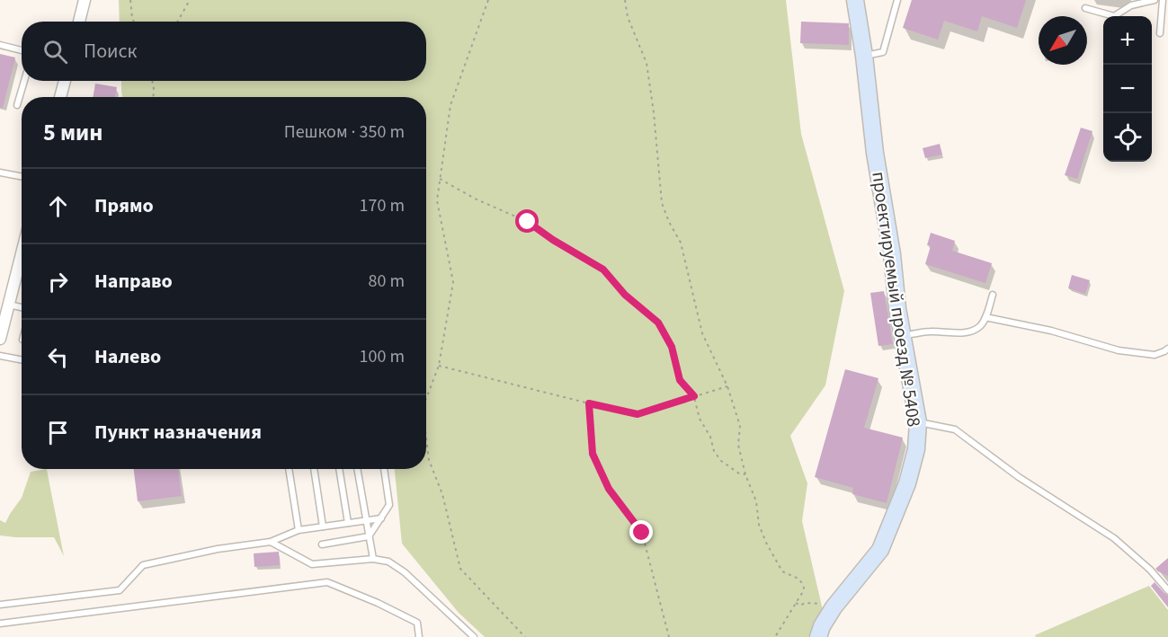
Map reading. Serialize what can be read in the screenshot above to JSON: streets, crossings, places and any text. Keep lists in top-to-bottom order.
{
  "streets": {
    "street": ["проектируемый проезд № 5408"]
  },
  "north": "bottom left",
  "page": {
    "map_buttons": ["+", "−"],
    "search": "Поиск",
    "heading": ["5 мин", "Пешком · 350 m"],
    "list": [
      ["Прямо", "170 m"],
      ["Направо", "80 m"],
      ["Налево", "100 m"],
      "Пункт назначения"
    ]
  }
}
